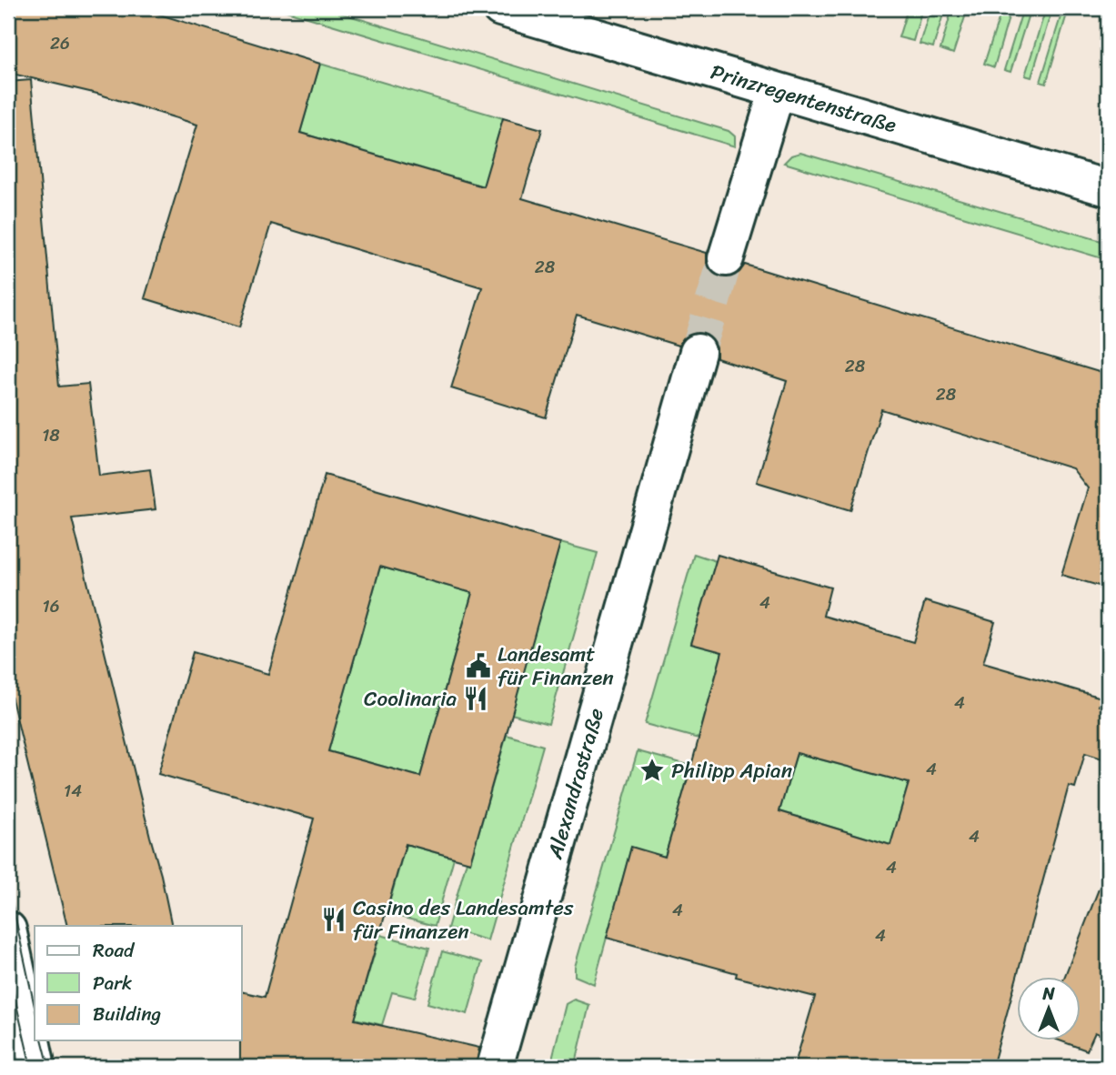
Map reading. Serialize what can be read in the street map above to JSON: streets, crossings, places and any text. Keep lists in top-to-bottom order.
{
  "streets": {
    "street": ["Prinzregentenstraße", "Alexandrastraße"]
  },
  "places": {
    "public building": ["Landesamt für Finanzen"],
    "restaurant": ["Coolinaria", "Casino des Landesamtes für Finanzen"],
    "place": ["Philipp Apian"]
  },
  "house_numbers": [
    "26",
    "28",
    "28",
    "28",
    "18",
    "4",
    "16",
    "4",
    "4",
    "14",
    "4",
    "4",
    "4",
    "4"
  ],
  "legend": ["Road", "Park", "Building"],
  "north": "top"
}
